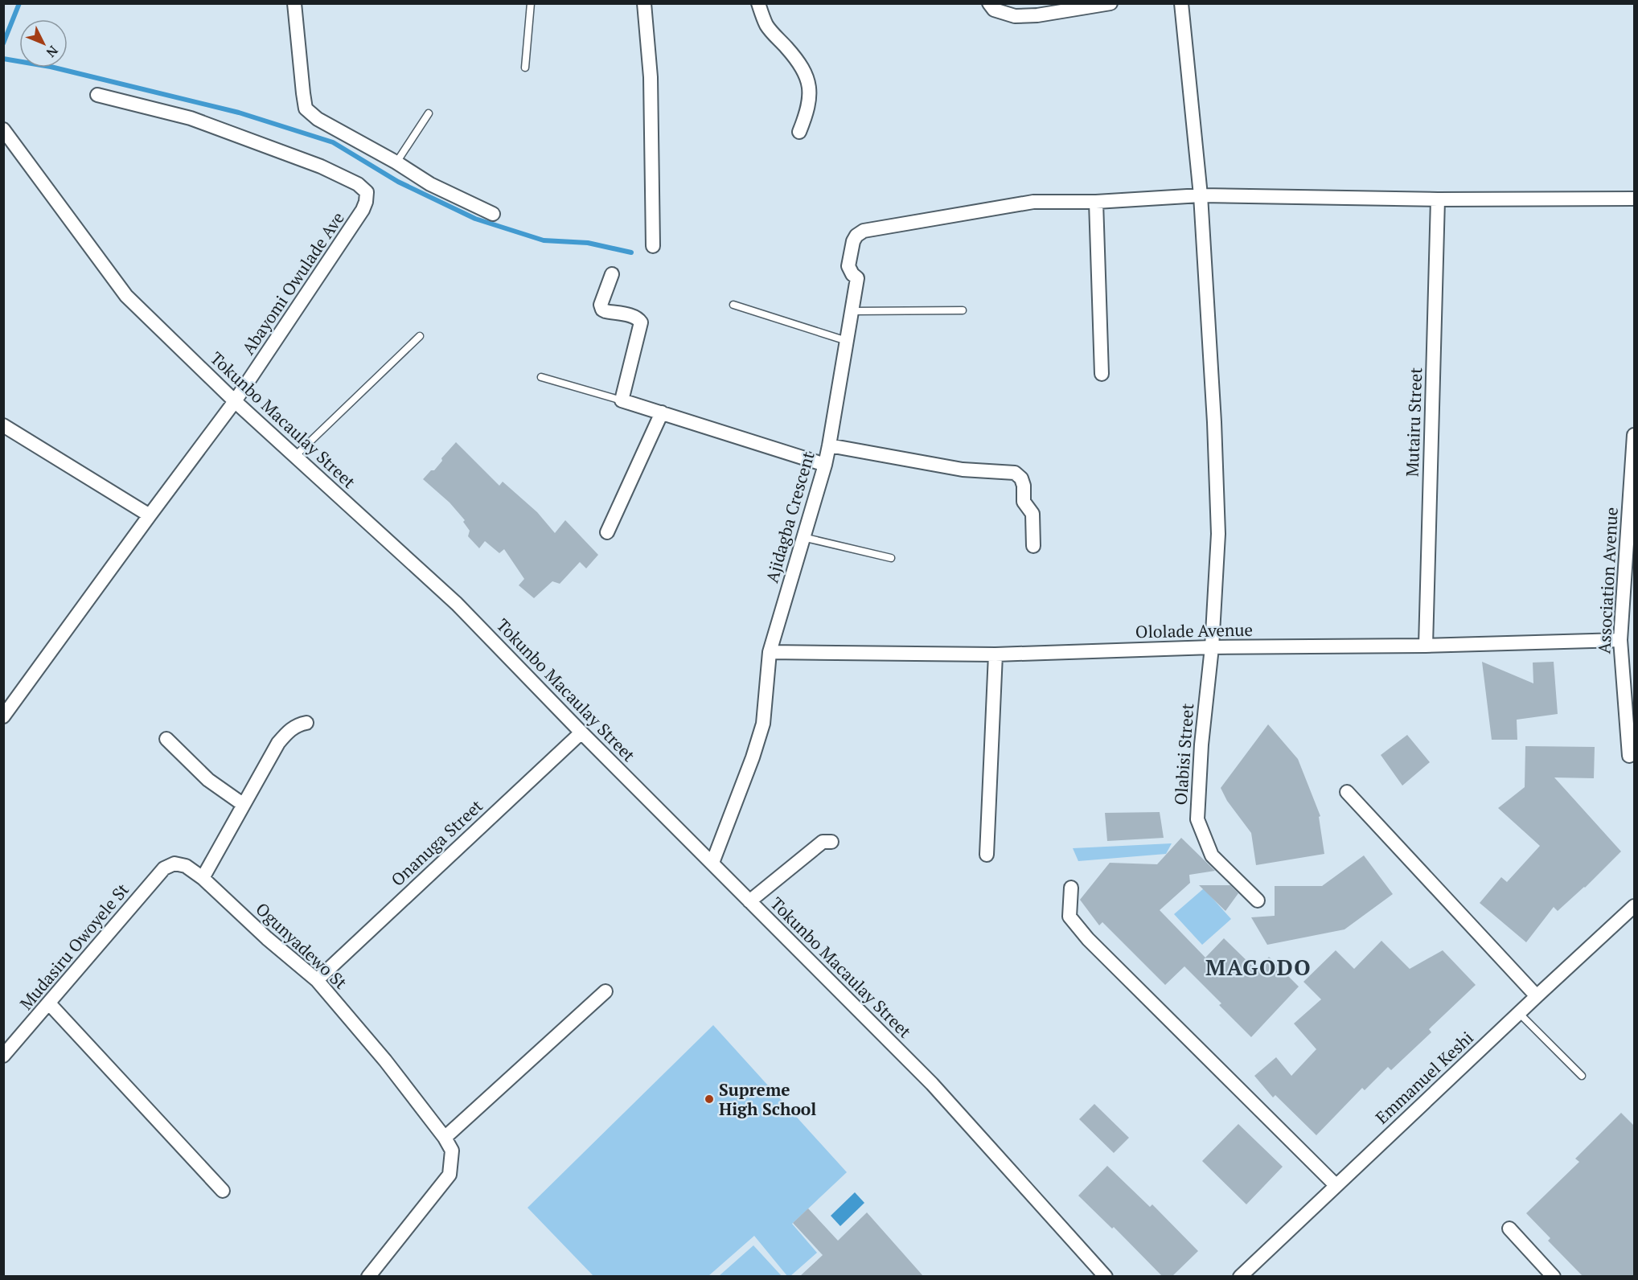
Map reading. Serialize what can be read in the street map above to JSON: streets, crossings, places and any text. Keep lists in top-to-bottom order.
{
  "streets": {
    "street": [
      "Abayomi Owulade Ave",
      "Tokunbo Macaulay Street",
      "Mutairu Street",
      "Ajidagba Crescent",
      "Association Avenue",
      "Ololade Avenue",
      "Olabisi Street",
      "Onanuga Street",
      "Ogunyadewo St",
      "Mudasiru Owoyele St",
      "Emmanuel Keshi"
    ]
  },
  "crossings": [
    ["Abayomi Owulade Ave", "Tokunbo Macaulay Street"],
    ["Tokunbo Macaulay Street", "Ajidagba Crescent"],
    ["Tokunbo Macaulay Street", "Onanuga Street"],
    ["Mutairu Street", "Ololade Avenue"],
    ["Ajidagba Crescent", "Ololade Avenue"],
    ["Association Avenue", "Ololade Avenue"],
    ["Ololade Avenue", "Olabisi Street"],
    ["Onanuga Street", "Ogunyadewo St"],
    ["Ogunyadewo St", "Mudasiru Owoyele St"]
  ],
  "districts": ["MAGODO"],
  "places": ["Supreme High School"],
  "north": "bottom right"
}
